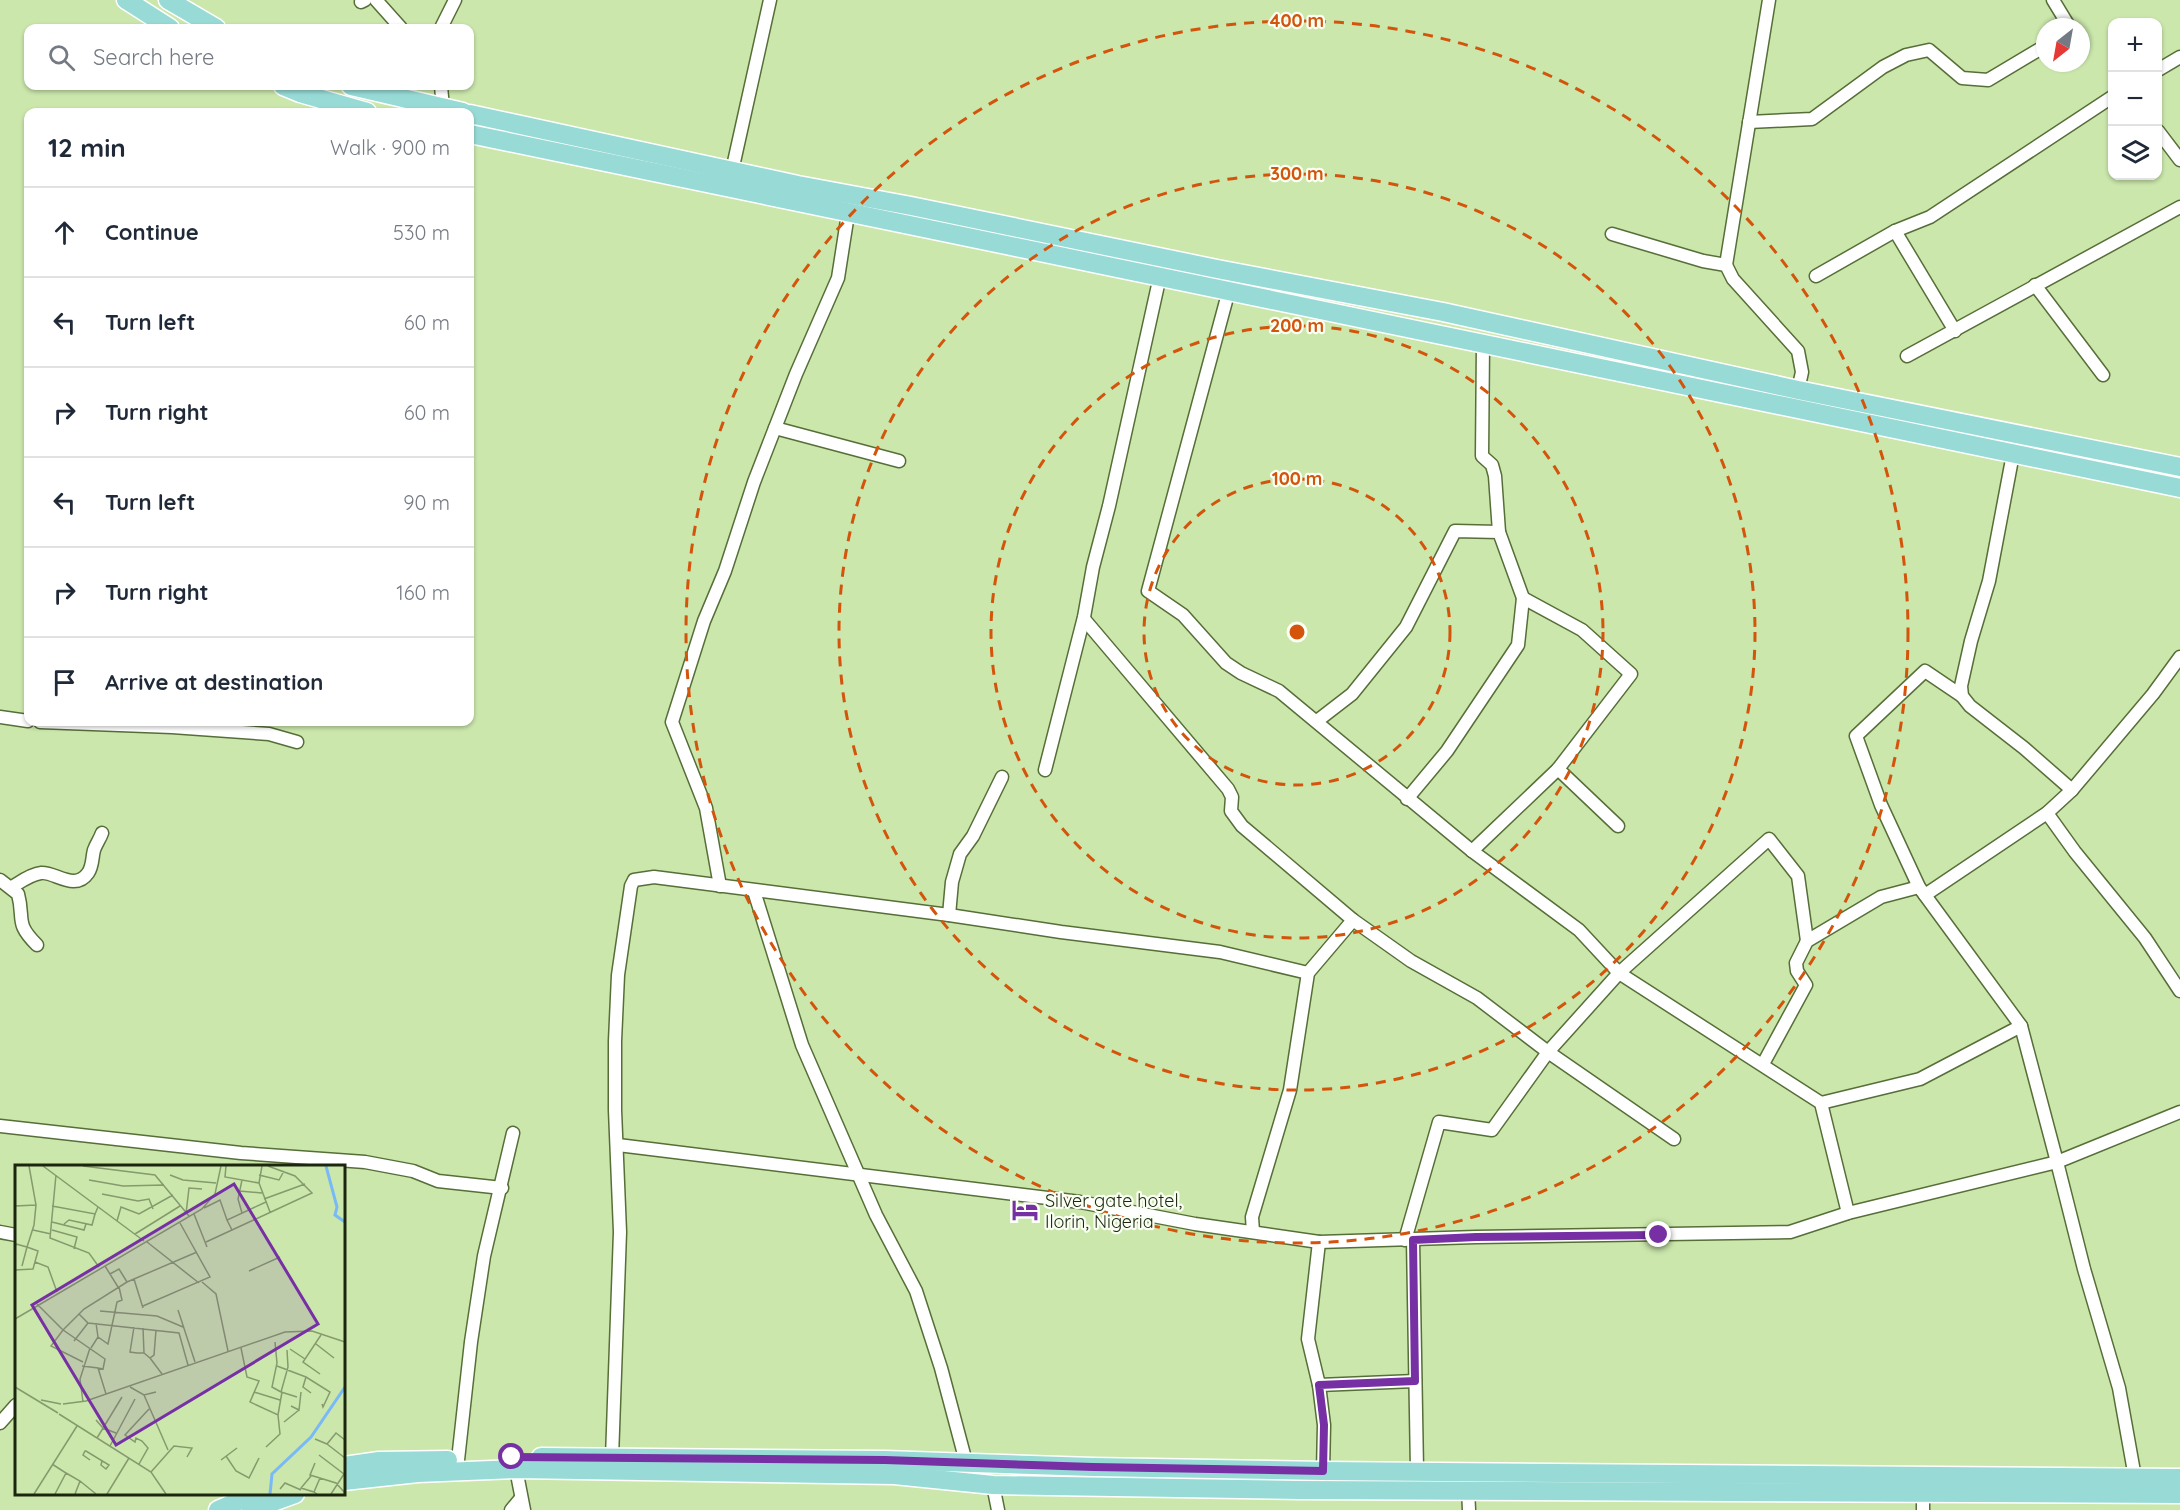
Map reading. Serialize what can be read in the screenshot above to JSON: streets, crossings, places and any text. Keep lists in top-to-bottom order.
{
  "places": {
    "hotel": ["Silver gate hotel, Ilorin, Nigeria"]
  },
  "north": "bottom left",
  "page": {
    "map_buttons": ["+", "−"],
    "search": "Search here",
    "heading": ["12 min", "Walk · 900 m"],
    "list": [
      ["Continue", "530 m"],
      ["Turn left", "60 m"],
      ["Turn right", "60 m"],
      ["Turn left", "90 m"],
      ["Turn right", "160 m"],
      "Arrive at destination"
    ]
  },
  "rings": [
    "400 m",
    "300 m",
    "200 m",
    "100 m"
  ]
}
